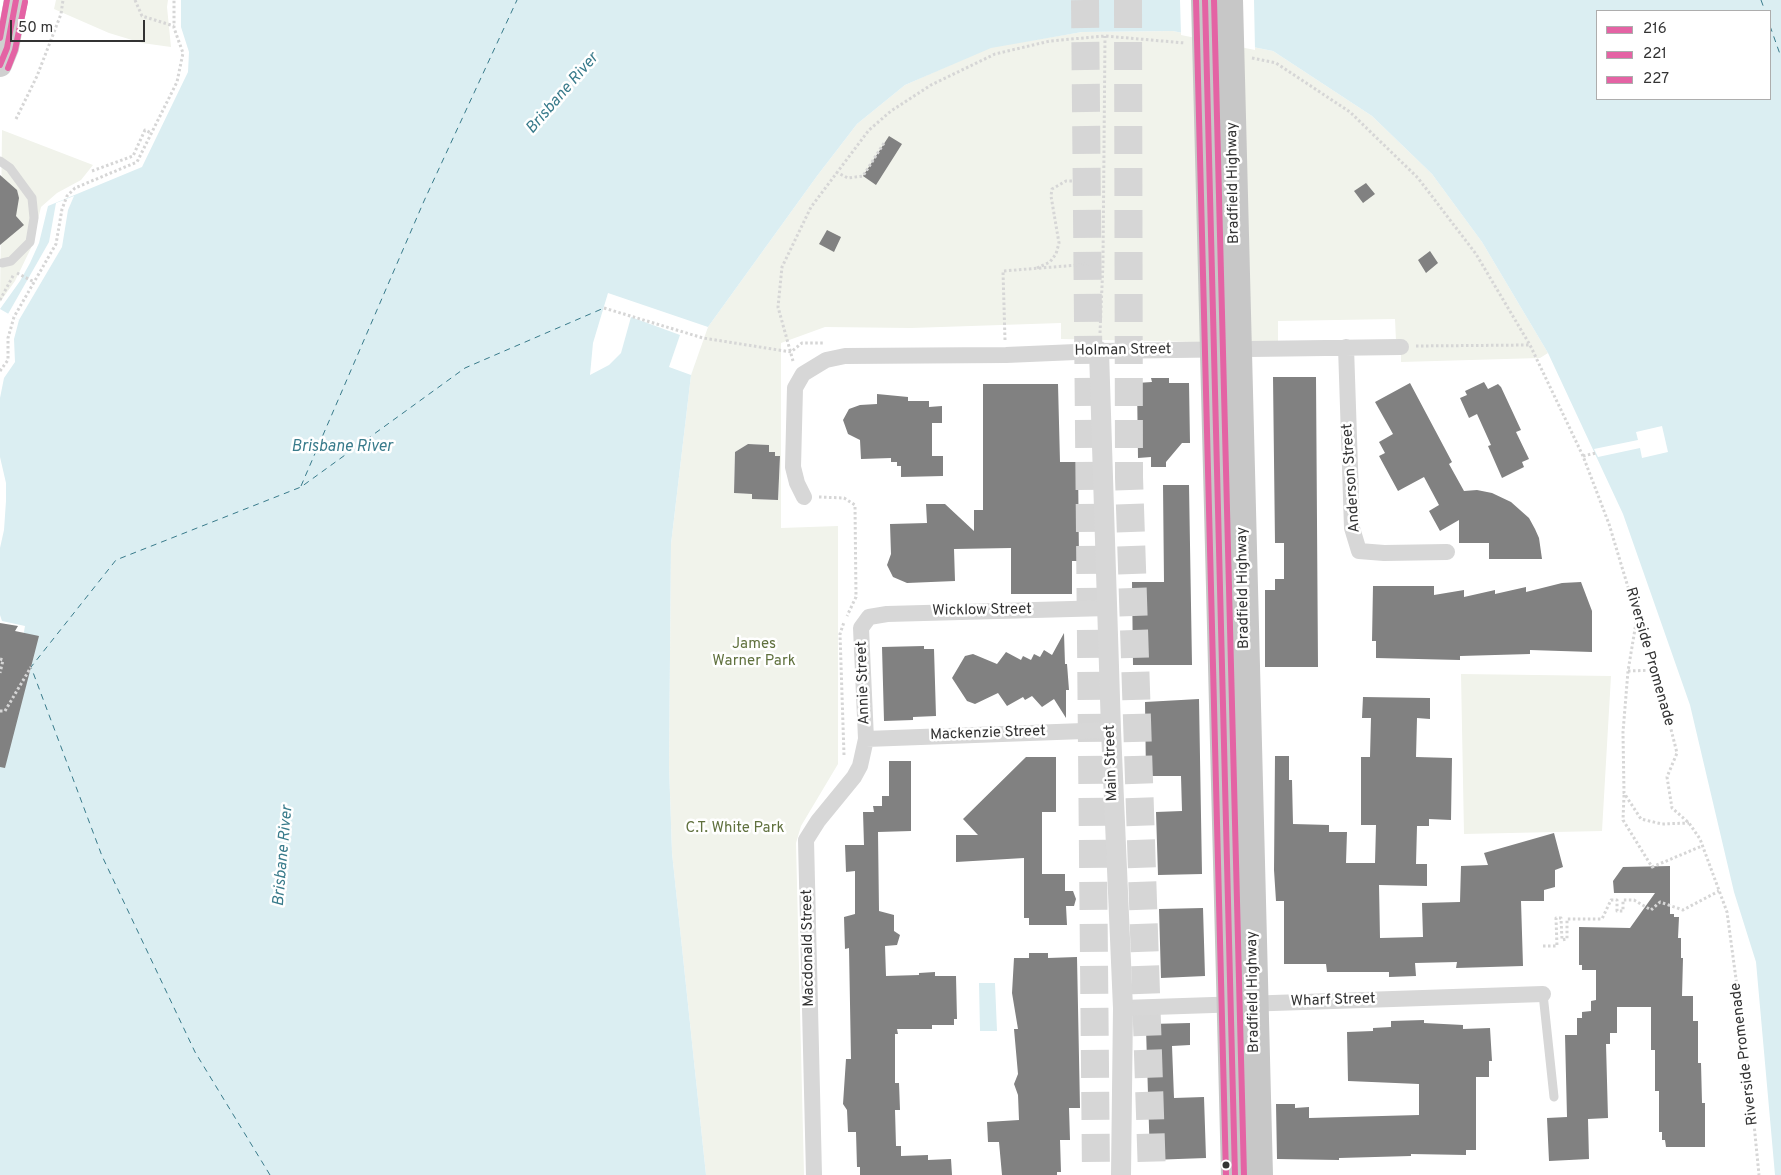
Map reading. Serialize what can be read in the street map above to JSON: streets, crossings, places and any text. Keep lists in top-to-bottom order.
{
  "streets": {
    "highway": ["Bradfield Highway"],
    "street": [
      "Holman Street",
      "Anderson Street",
      "Wicklow Street",
      "Annie Street",
      "Mackenzie Street",
      "Main Street",
      "Macdonald Street",
      "Wharf Street"
    ],
    "path": ["Riverside Promenade"]
  },
  "crossings": [
    ["Holman Street", "Anderson Street"],
    ["Holman Street", "Main Street"],
    ["Wicklow Street", "Annie Street"],
    ["Wicklow Street", "Main Street"],
    ["Annie Street", "Mackenzie Street"],
    ["Annie Street", "Macdonald Street"],
    ["Mackenzie Street", "Main Street"],
    ["Mackenzie Street", "Macdonald Street"],
    ["Main Street", "Wharf Street"]
  ],
  "water": ["Brisbane River"],
  "parks": ["James Warner Park", "C.T. White Park"],
  "lines": ["transit line 216", "transit line 221", "transit line 227"],
  "legend": ["216", "221", "227"],
  "scale_bar": "50 m"
}
